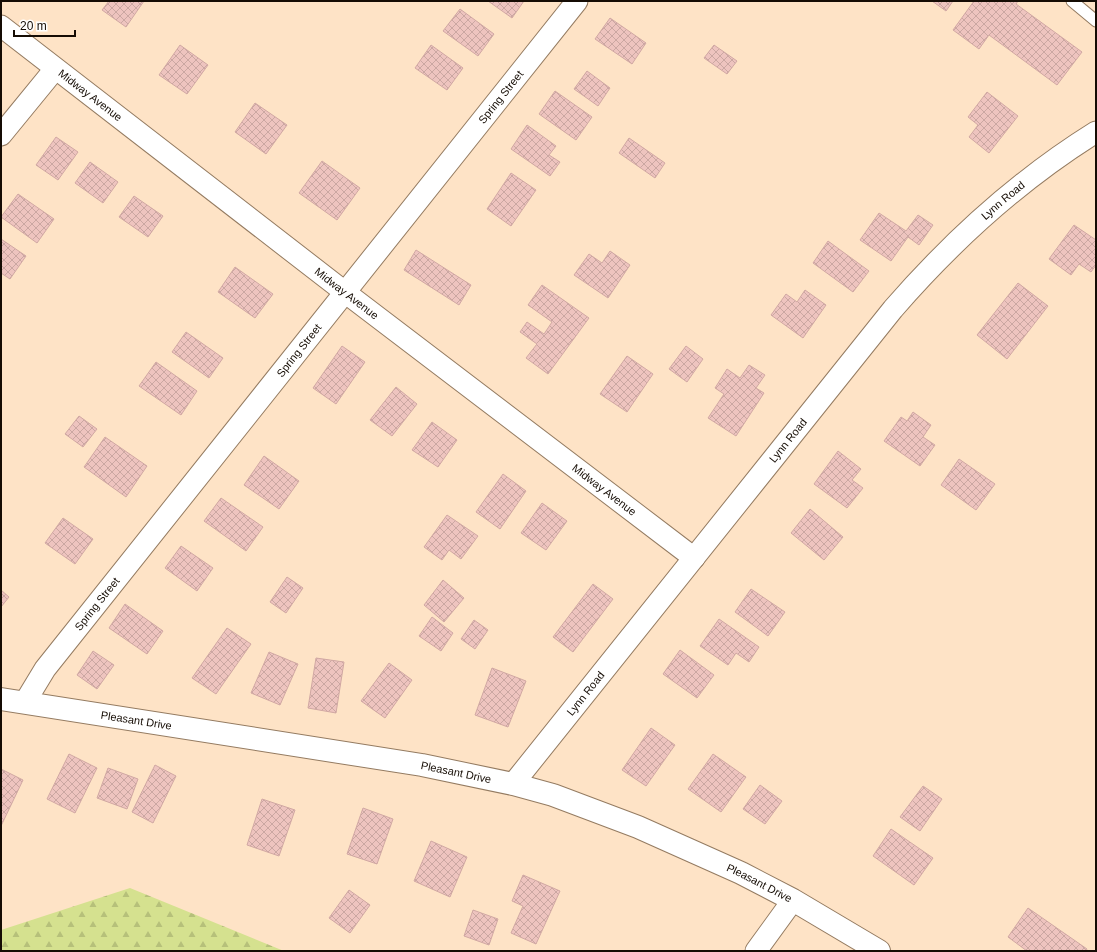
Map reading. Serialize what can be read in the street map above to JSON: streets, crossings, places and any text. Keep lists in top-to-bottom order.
{
  "streets": {
    "street": [
      "Midway Avenue",
      "Spring Street",
      "Lynn Road",
      "Pleasant Drive"
    ]
  },
  "crossings": [
    ["Midway Avenue", "Spring Street"],
    ["Midway Avenue", "Lynn Road"],
    ["Spring Street", "Pleasant Drive"],
    ["Lynn Road", "Pleasant Drive"]
  ],
  "scale_bar": "20 m"
}
